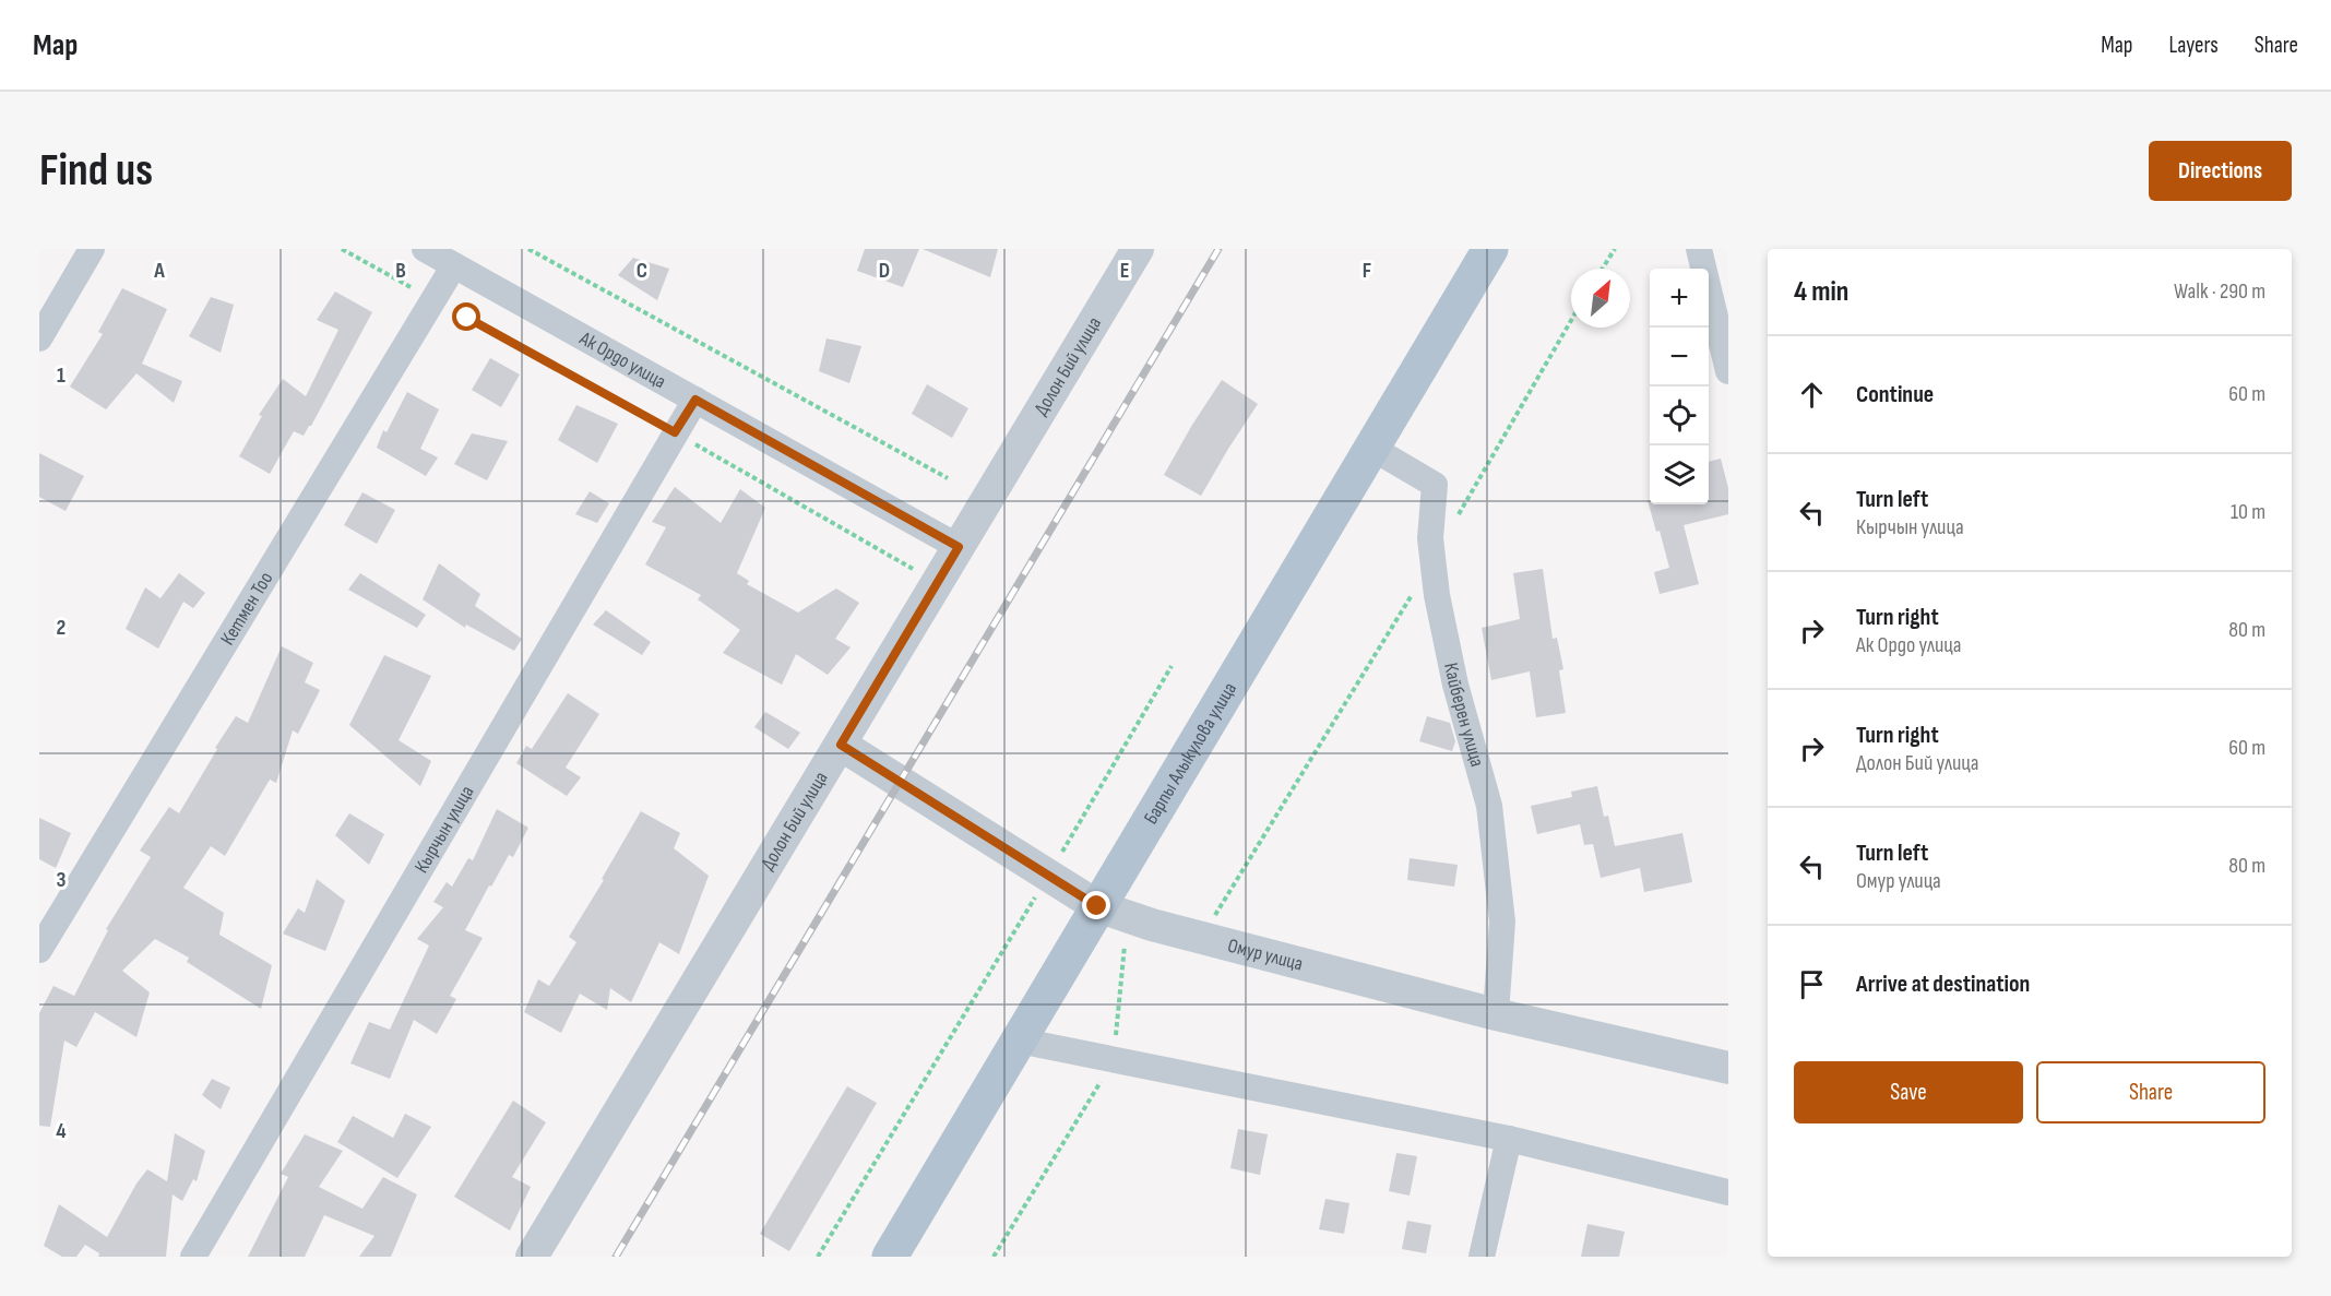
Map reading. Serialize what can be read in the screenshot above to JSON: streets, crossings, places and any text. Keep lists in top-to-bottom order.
{
  "streets": {
    "main road": ["Барпы Алыкулова улица"],
    "street": [
      "Ак Ордо улица",
      "Долон Бий улица",
      "Кетмен Тоо",
      "Кайберен улица",
      "Кырчын улица",
      "Омур улица"
    ]
  },
  "crossings": [
    ["Ак Ордо улица", "Долон Бий улица"],
    ["Ак Ордо улица", "Кетмен Тоо"],
    ["Ак Ордо улица", "Кырчын улица"],
    ["Долон Бий улица", "Омур улица"],
    ["Кайберен улица", "Барпы Алыкулова улица"],
    ["Кайберен улица", "Омур улица"],
    ["Барпы Алыкулова улица", "Омур улица"]
  ],
  "north": "top right",
  "page": {
    "header": "Map",
    "nav": ["Map", "Layers", "Share"],
    "buttons": [
      "Directions",
      ["Save", "Share"]
    ],
    "title": "Find us",
    "heading": ["4 min", "Walk · 290 m"],
    "map_buttons": ["+", "−"],
    "list": [
      ["Continue", "60 m"],
      ["Turn left", "Кырчын улица", "10 m"],
      ["Turn right", "Ак Ордо улица", "80 m"],
      ["Turn right", "Долон Бий улица", "60 m"],
      ["Turn left", "Омур улица", "80 m"],
      "Arrive at destination"
    ]
  },
  "grid": {
    "columns": [
      "A",
      "B",
      "C",
      "D",
      "E",
      "F"
    ],
    "rows": [
      "1",
      "2",
      "3",
      "4"
    ]
  }
}
